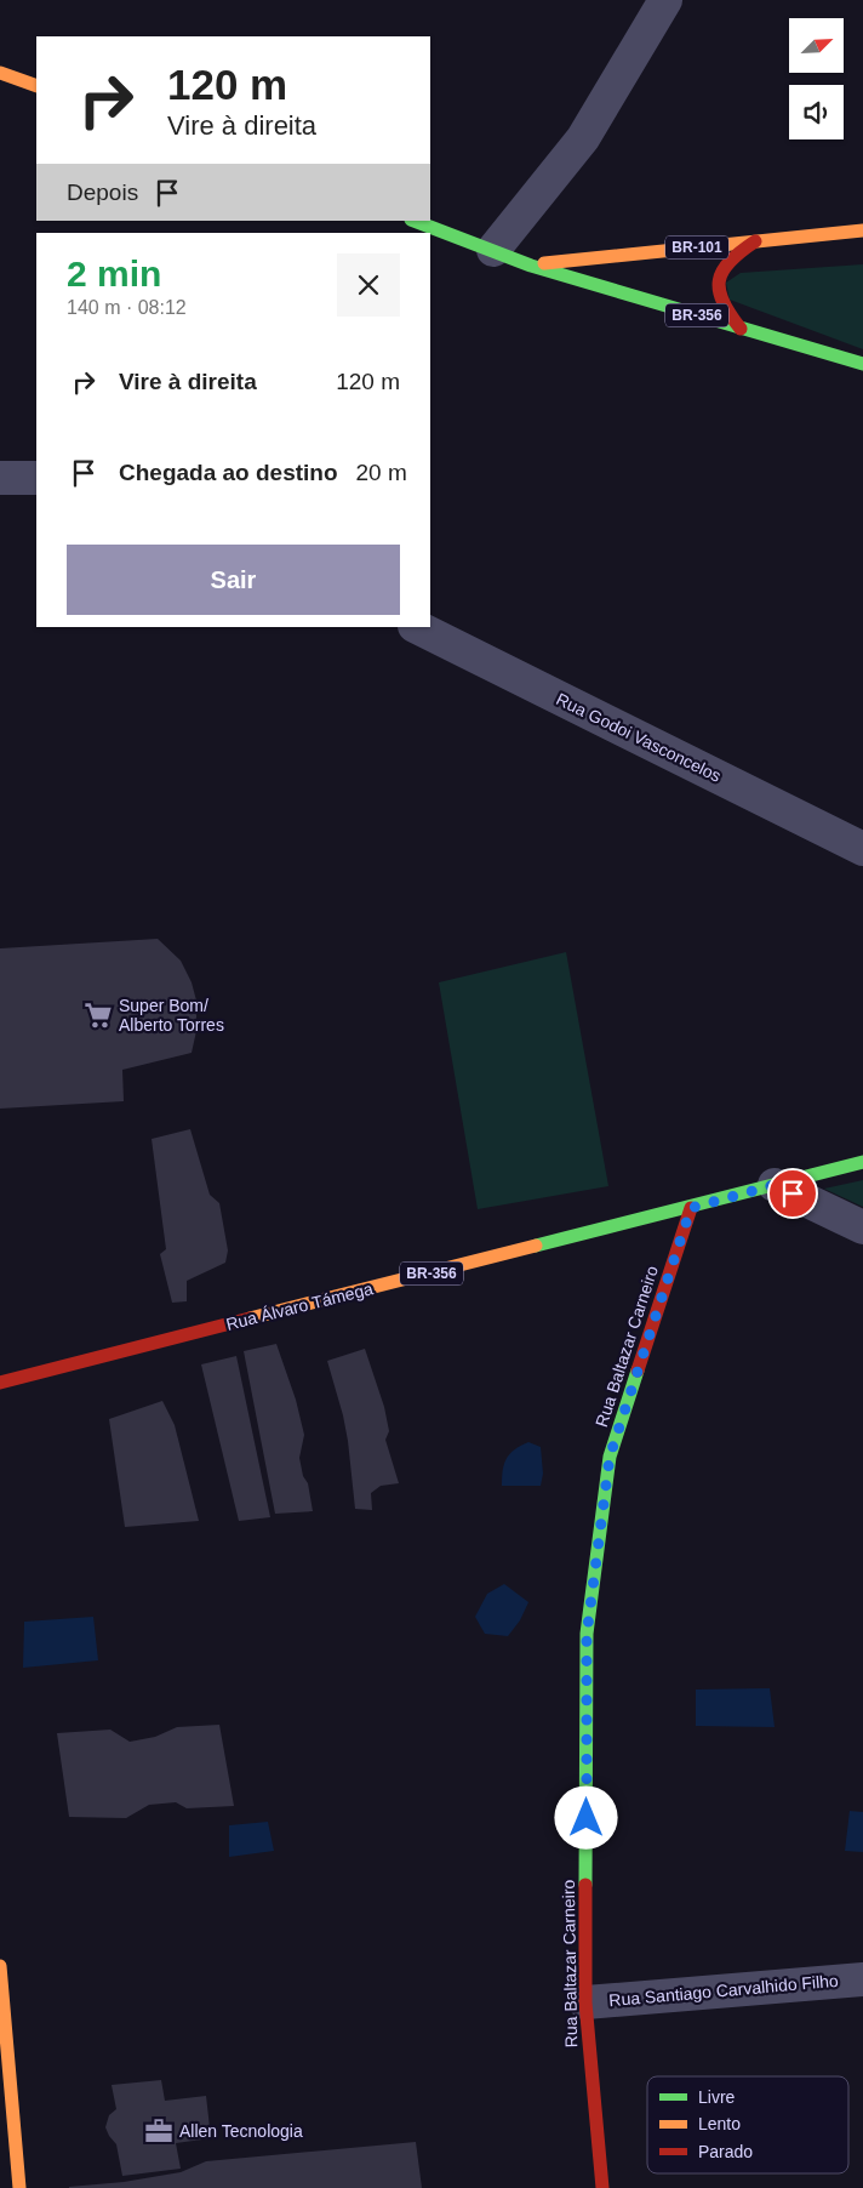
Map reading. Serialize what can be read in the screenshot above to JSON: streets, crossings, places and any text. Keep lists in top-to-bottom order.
{
  "streets": {
    "main road": [
      "BR-101",
      "BR-356",
      "Rua Álvaro Támega",
      "Rua Baltazar Carneiro"
    ],
    "street": ["Rua Godoi Vasconcelos", "Rua Santiago Carvalhido Filho"]
  },
  "crossings": [
    ["BR-101", "BR-356"],
    ["Rua Álvaro Támega", "Rua Baltazar Carneiro"],
    ["Rua Baltazar Carneiro", "Rua Santiago Carvalhido Filho"]
  ],
  "places": {
    "supermarket": ["Super Bom/ Alberto Torres"],
    "office": ["Allen Tecnologia"]
  },
  "legend": ["Livre", "Lento", "Parado"],
  "north": "top right",
  "page": {
    "turn": ["120 m", "Vire à direita"],
    "then": "Depois",
    "heading": ["2 min", "140 m · 08:12"],
    "list": [
      {
        "name": "Vire à direita",
        "value": "120 m"
      },
      {
        "name": "Chegada ao destino",
        "value": "20 m"
      }
    ],
    "buttons": "Sair"
  }
}
